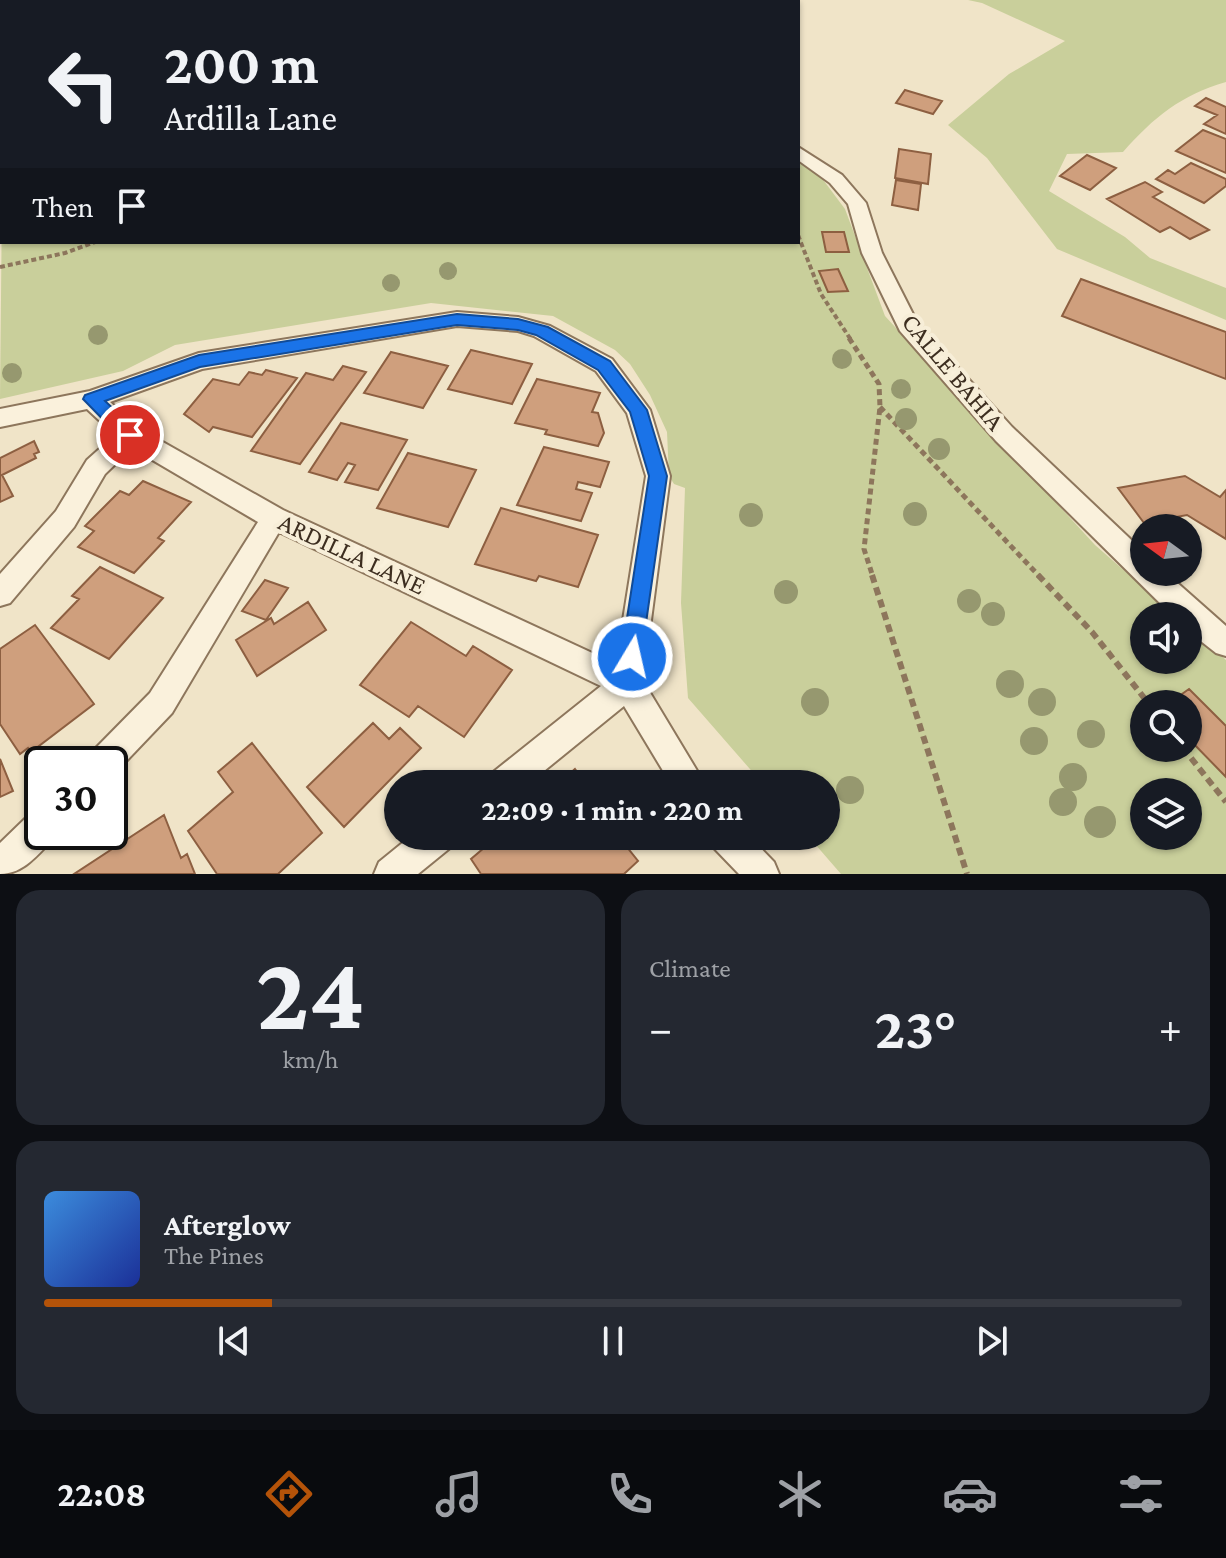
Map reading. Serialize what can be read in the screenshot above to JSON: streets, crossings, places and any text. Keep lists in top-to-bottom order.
{
  "streets": {
    "street": ["CALLE BAHIA", "ARDILLA LANE"]
  },
  "north": "left",
  "page": {
    "turn": ["200 m", "Ardilla Lane"],
    "then": "Then",
    "limit": "30",
    "trip": "22:09 · 1 min · 220 m",
    "tile": [
      ["24", "km/h"],
      "Climate"
    ],
    "heat": ["−", "23°", "+"],
    "song": ["Afterglow", "The Pines"],
    "tabs": "22:08"
  }
}
